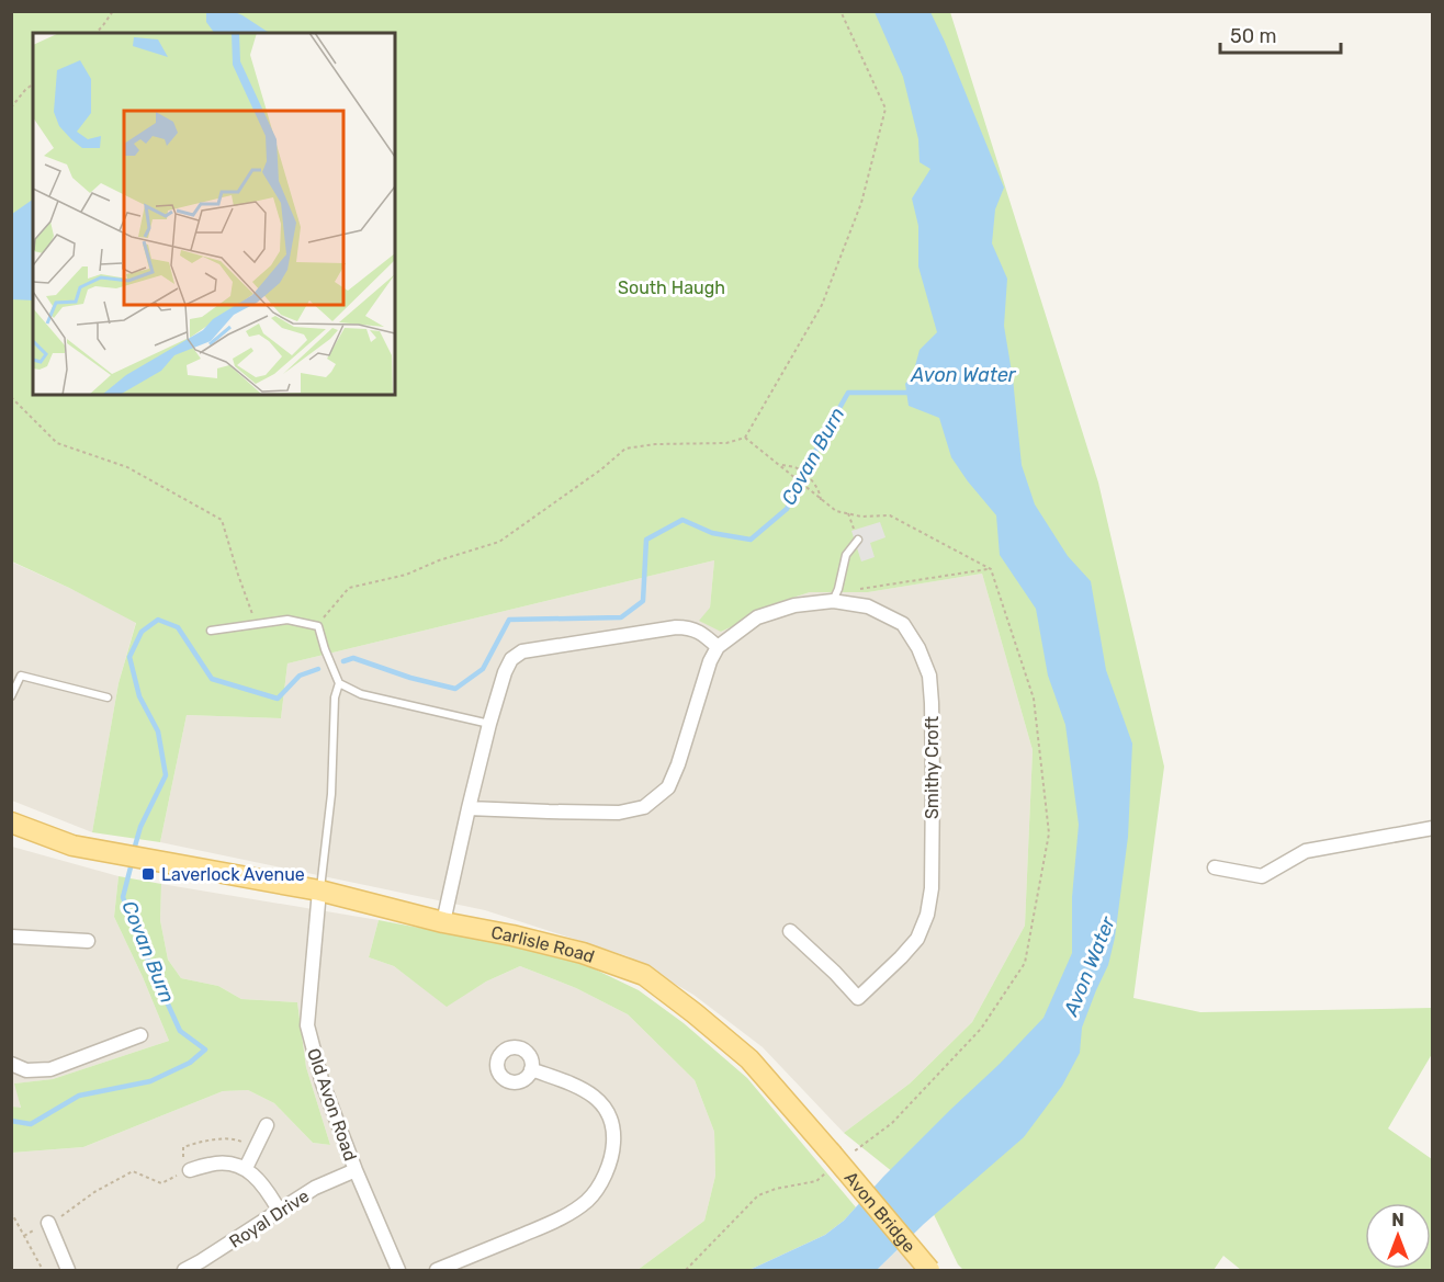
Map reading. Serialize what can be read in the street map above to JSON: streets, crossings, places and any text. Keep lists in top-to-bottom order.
{
  "streets": {
    "main road": ["Carlisle Road", "Avon Bridge"],
    "street": ["Smithy Croft", "Old Avon Road", "Royal Drive"]
  },
  "crossings": [
    ["Carlisle Road", "Old Avon Road"],
    ["Carlisle Road", "Avon Bridge"],
    ["Old Avon Road", "Royal Drive"]
  ],
  "water": ["Avon Water", "Covan Burn"],
  "parks": ["South Haugh"],
  "places": {
    "transit": ["Laverlock Avenue"]
  },
  "scale_bar": "50 m",
  "north": "top"
}
